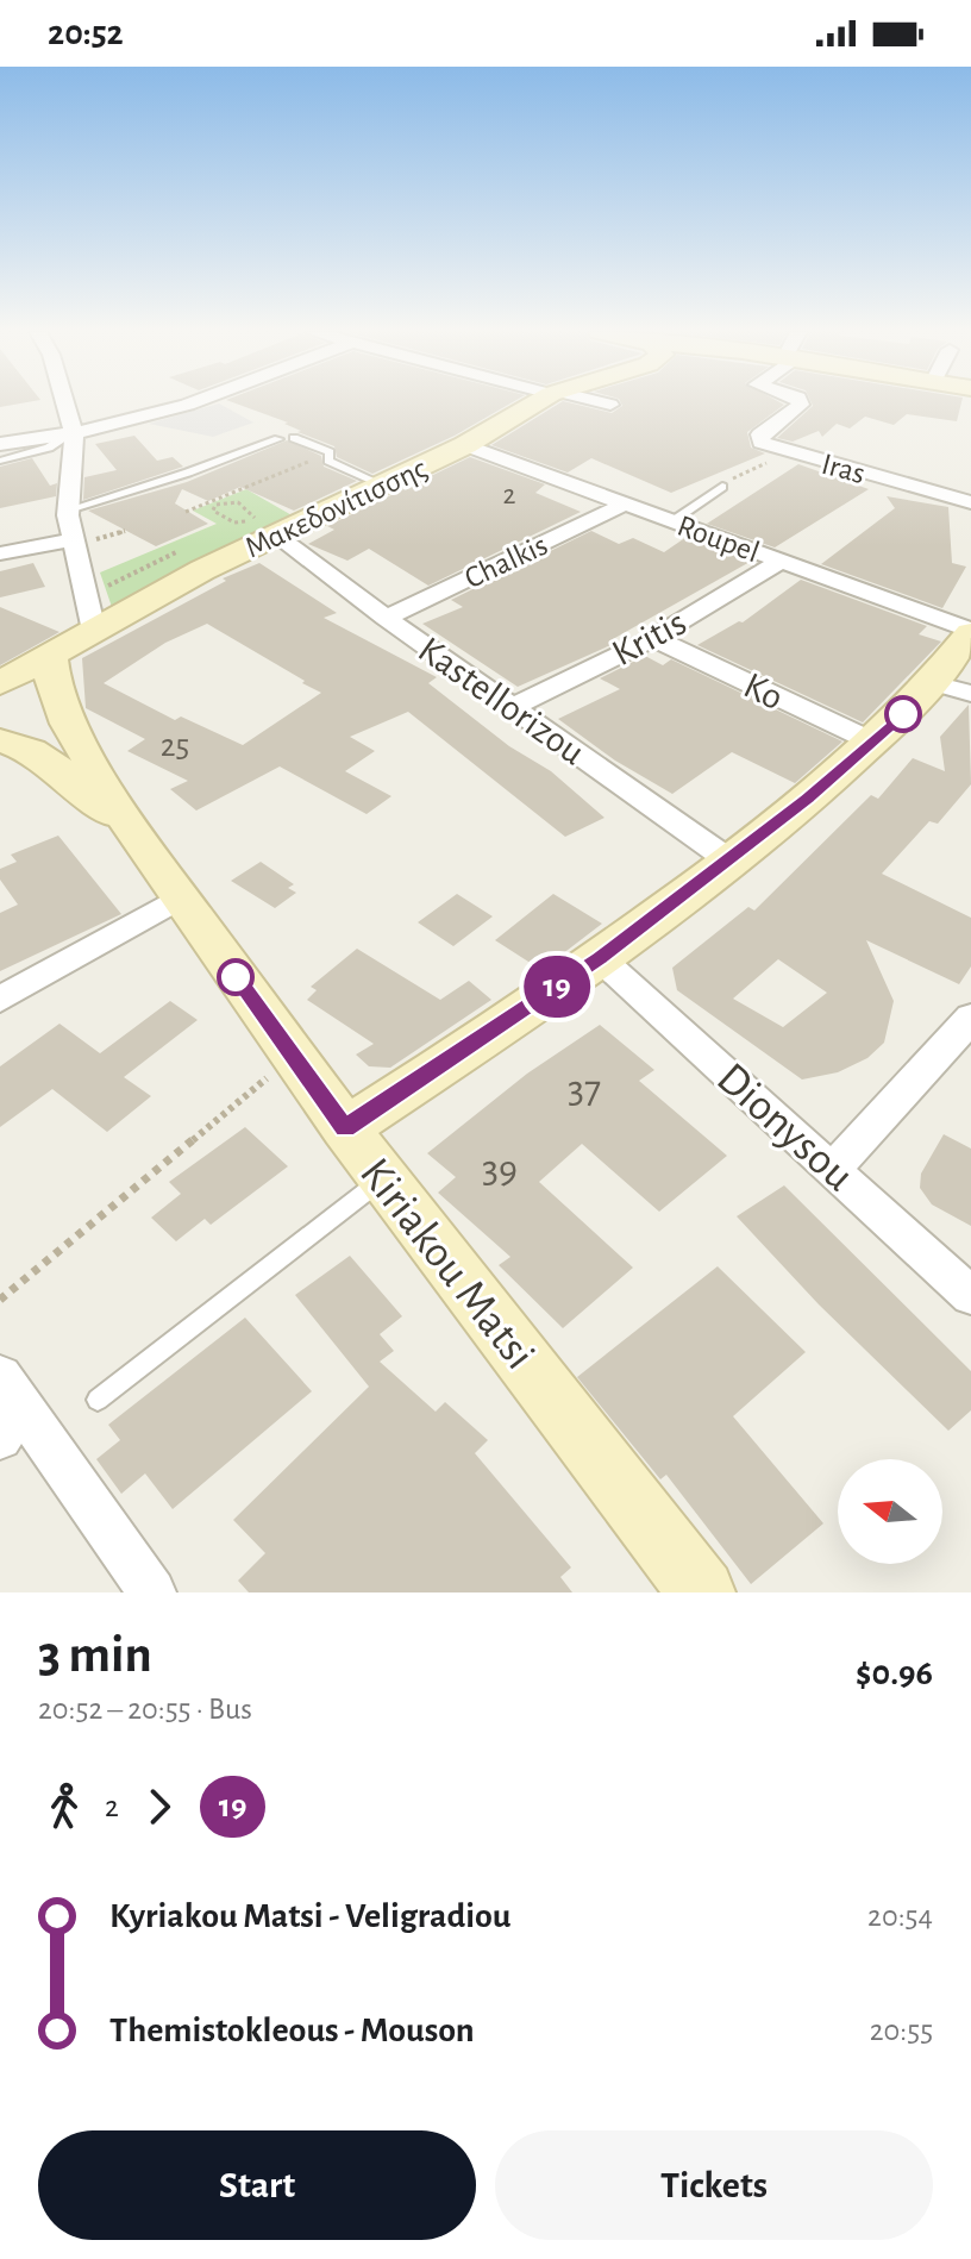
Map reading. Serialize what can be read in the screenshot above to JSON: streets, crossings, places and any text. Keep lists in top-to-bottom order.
{
  "streets": {
    "street": [
      "Iras",
      "Μακεδονίτισσης",
      "Roupel",
      "Chalkis",
      "Kritis",
      "Ko",
      "Kastellorizou",
      "Dionysou",
      "Kiriakou Matsi"
    ]
  },
  "crossings": [
    ["Μακεδονίτισσης", "Roupel"],
    ["Μακεδονίτισσης", "Kastellorizou"],
    ["Μακεδονίτισσης", "Kiriakou Matsi"],
    ["Roupel", "Chalkis"],
    ["Roupel", "Kritis"],
    ["Chalkis", "Kastellorizou"],
    ["Kritis", "Ko"],
    ["Kritis", "Kastellorizou"]
  ],
  "lines": ["bus line 19"],
  "house_numbers": [
    "2",
    "25",
    "37",
    "39"
  ],
  "north": "left",
  "page": {
    "status": "20:52",
    "on_map": "19",
    "heading": ["3 min", "20:52 – 20:55 · Bus", "$0.96"],
    "legs": ["2", "19"],
    "list": [
      {
        "name": "Kyriakou Matsi - Veligradiou",
        "value": "20:54"
      },
      {
        "name": "Themistokleous - Mouson",
        "value": "20:55"
      }
    ],
    "buttons": ["Start", "Tickets"]
  }
}
